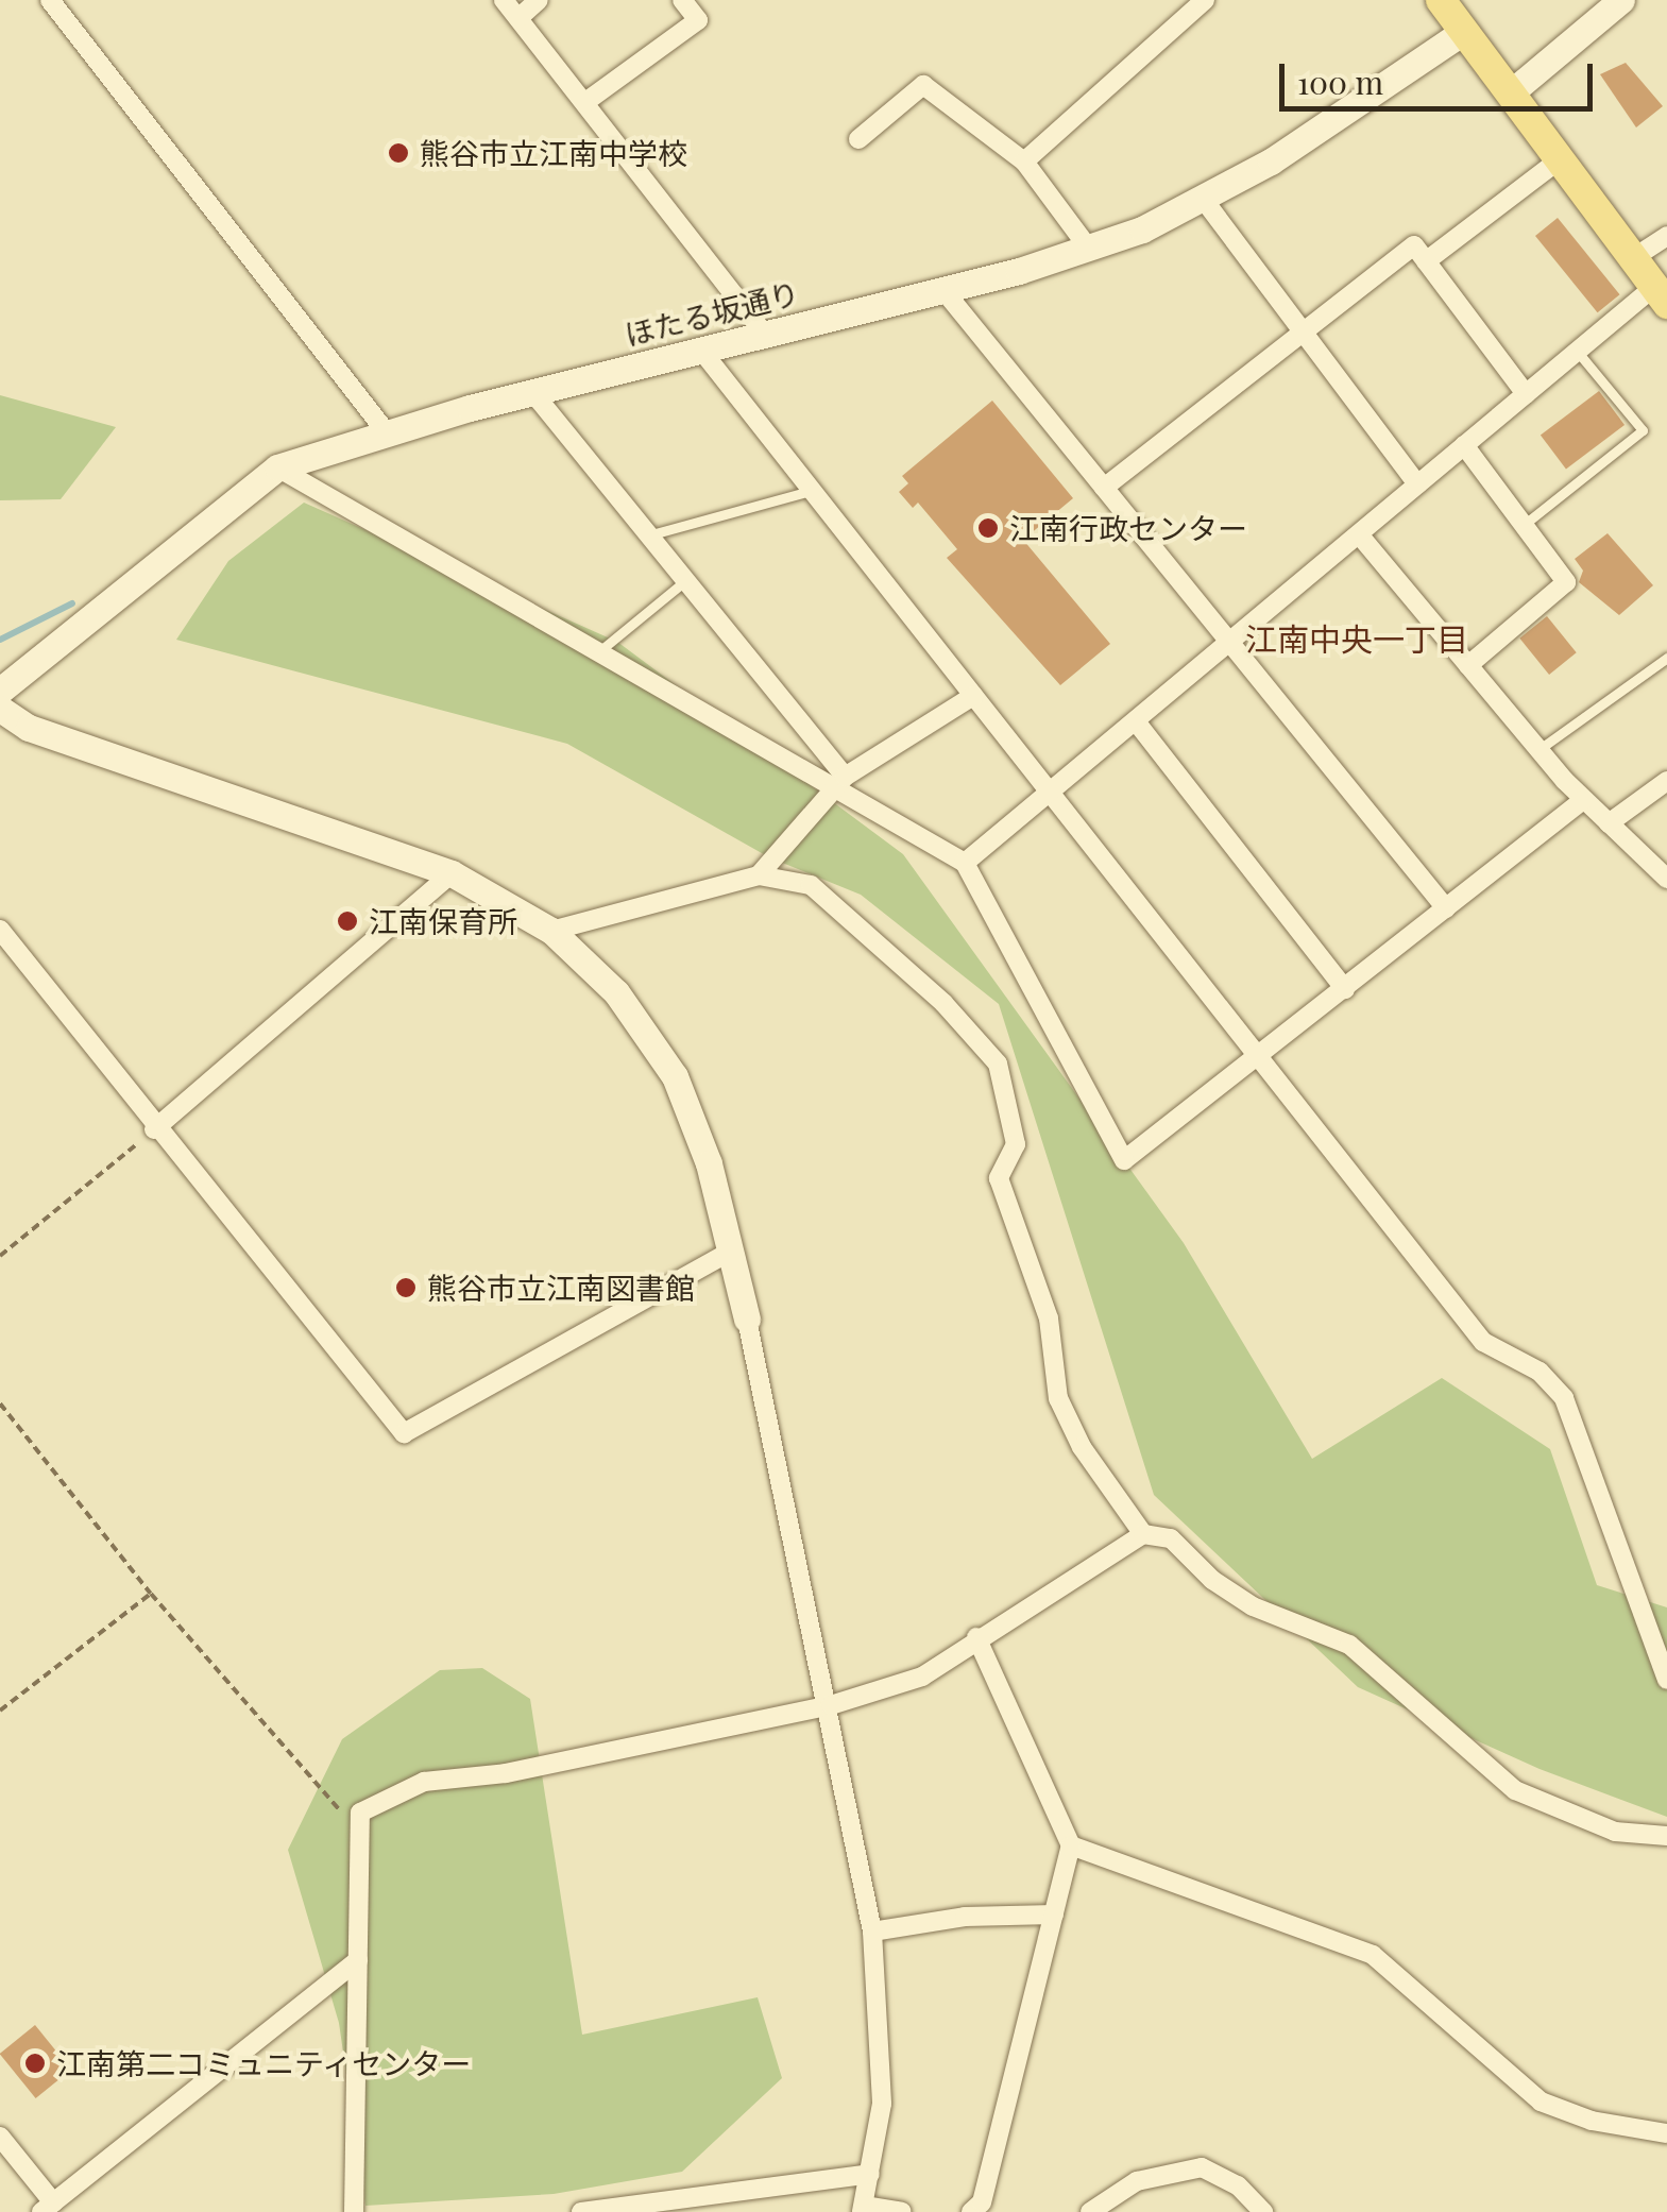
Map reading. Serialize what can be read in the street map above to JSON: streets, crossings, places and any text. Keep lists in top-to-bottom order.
{
  "streets": {
    "street": ["ほたる坂通り"]
  },
  "districts": ["江南中央一丁目"],
  "places": [
    "熊谷市立江南中学校",
    "江南行政センター",
    "江南保育所",
    "熊谷市立江南図書館",
    "江南第二コミュニティセンター"
  ],
  "scale_bar": "100 m"
}
